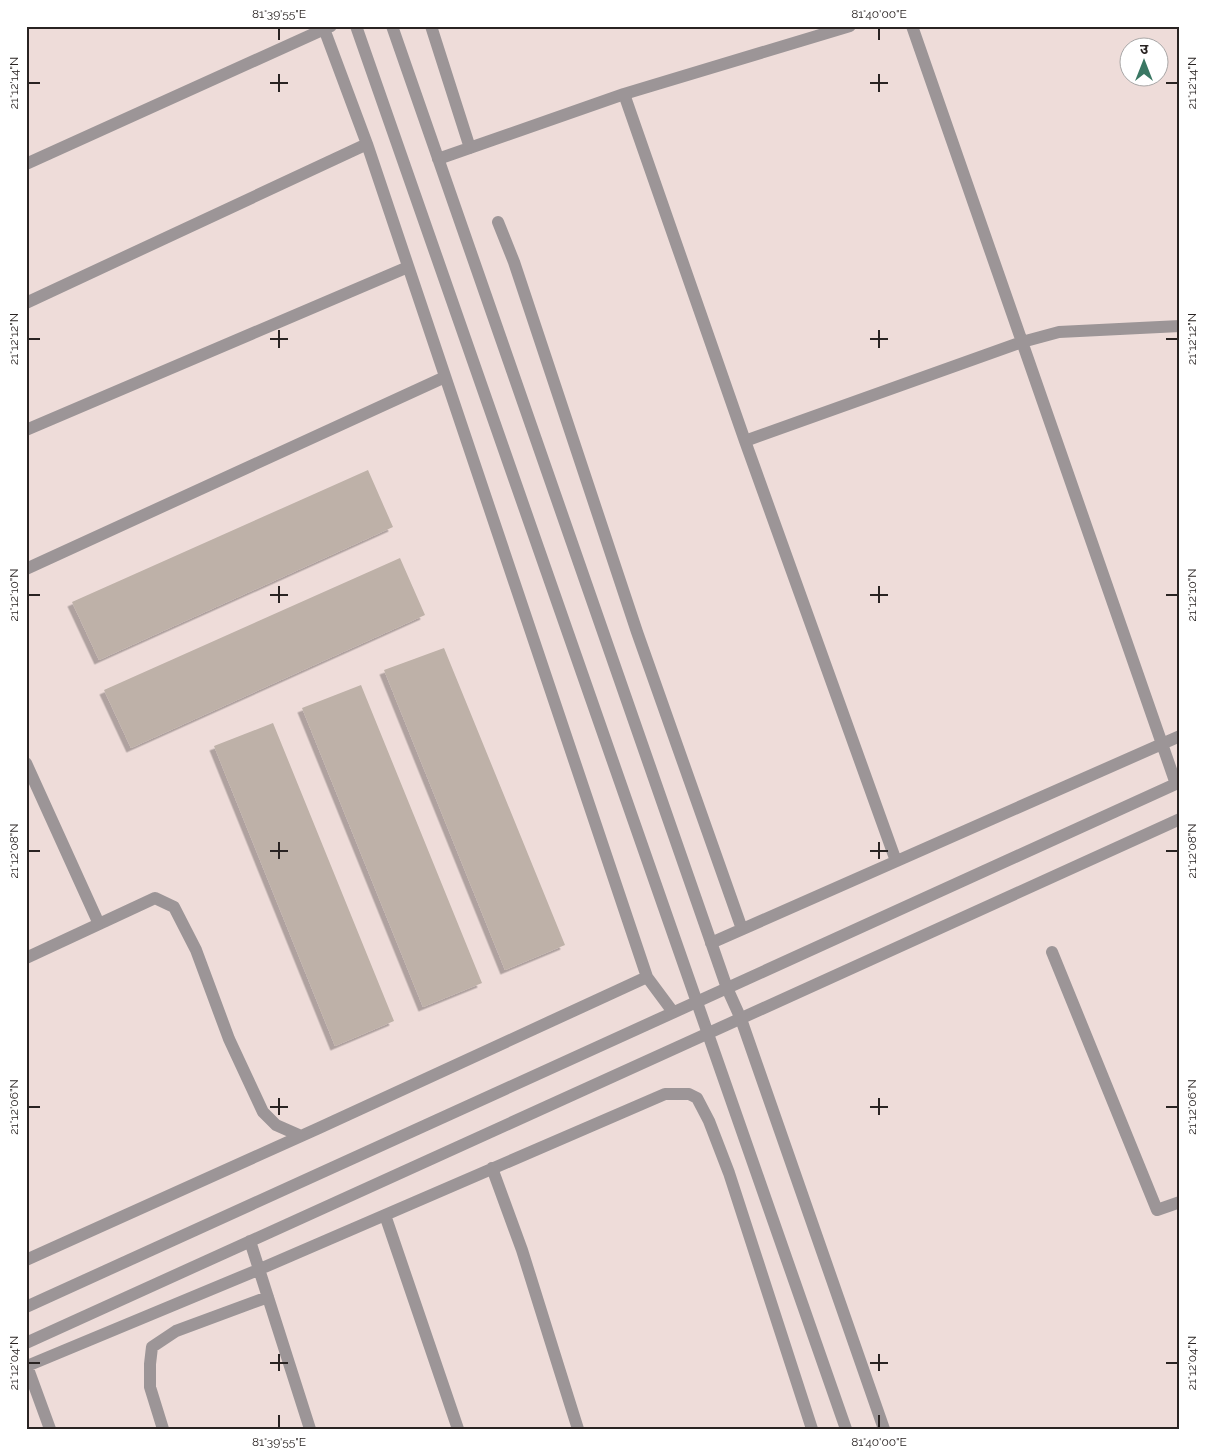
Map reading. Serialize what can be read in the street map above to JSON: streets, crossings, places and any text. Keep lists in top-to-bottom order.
{
  "north": "top",
  "coordinates": [
    "81°39'55\"E",
    "81°40'00\"E",
    "21°12'14\"N",
    "21°12'12\"N",
    "21°12'10\"N",
    "21°12'08\"N",
    "21°12'06\"N",
    "21°12'04\"N"
  ]
}
